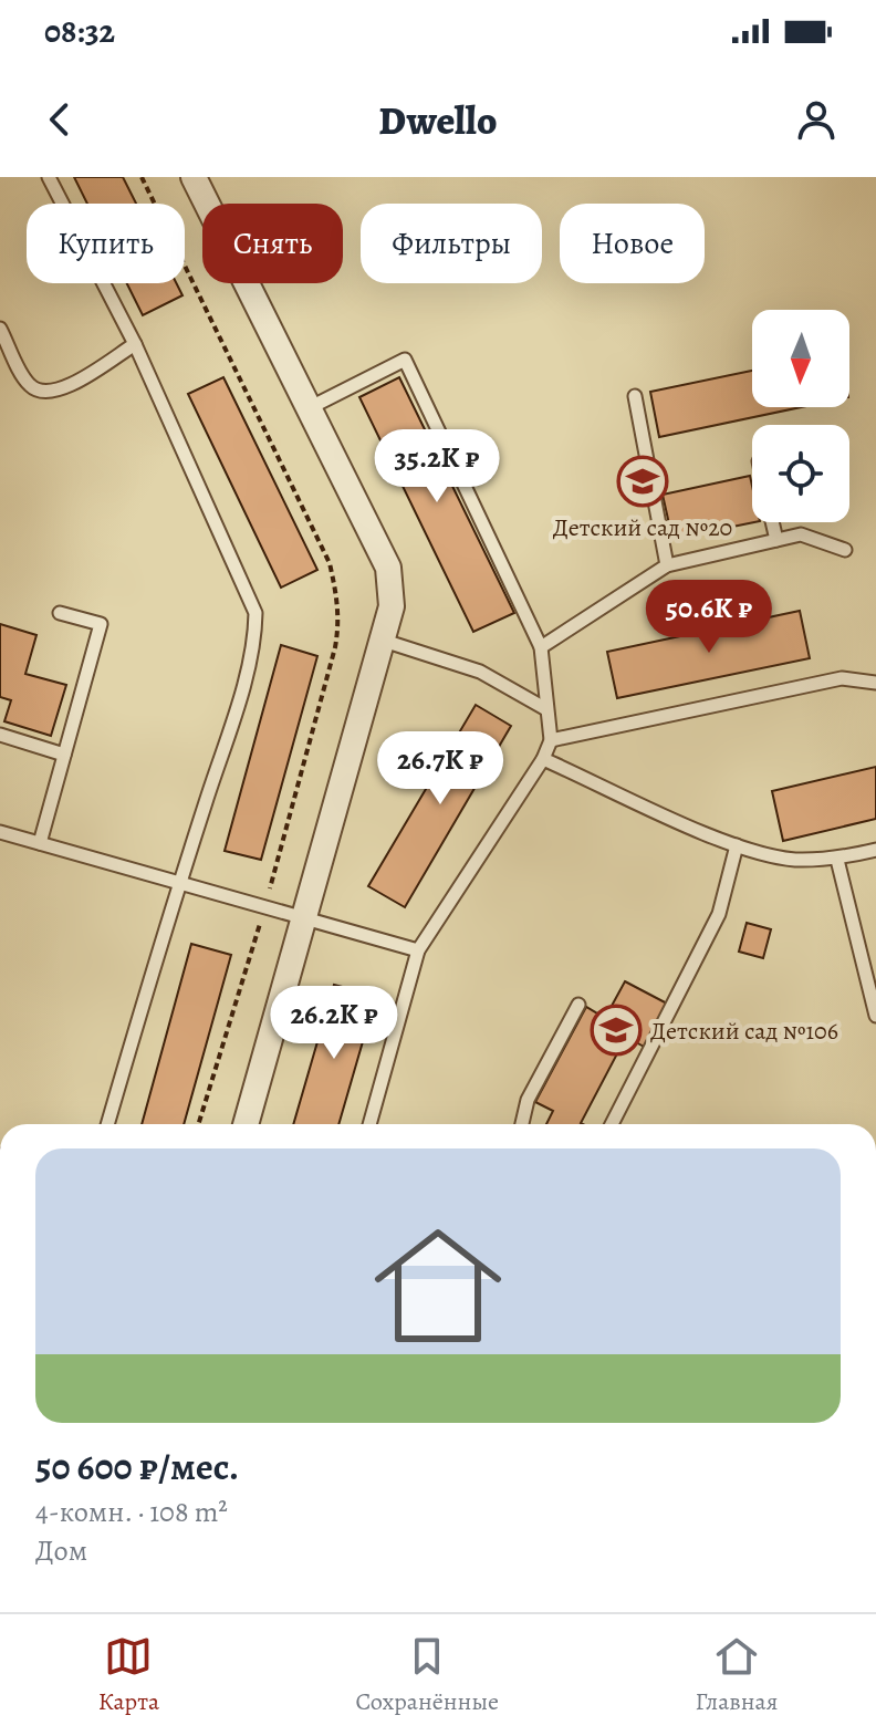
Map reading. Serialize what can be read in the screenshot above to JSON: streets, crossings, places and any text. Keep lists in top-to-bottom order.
{
  "places": {
    "school or university": ["Детский сад №20", "Детский сад №106"]
  },
  "north": "bottom",
  "page": {
    "status": "08:32",
    "header": "Dwello",
    "chip": [
      "Купить",
      "Снять",
      "Фильтры",
      "Новое"
    ],
    "price": [
      "35.2K ₽",
      "50.6K ₽",
      "26.7K ₽",
      "26.2K ₽"
    ],
    "list": [
      {
        "name": "50 600 ₽/мес.",
        "note": "4-комн. · 108 m² · Дом"
      }
    ],
    "tabs": ["Карта", "Сохранённые", "Главная"]
  }
}
